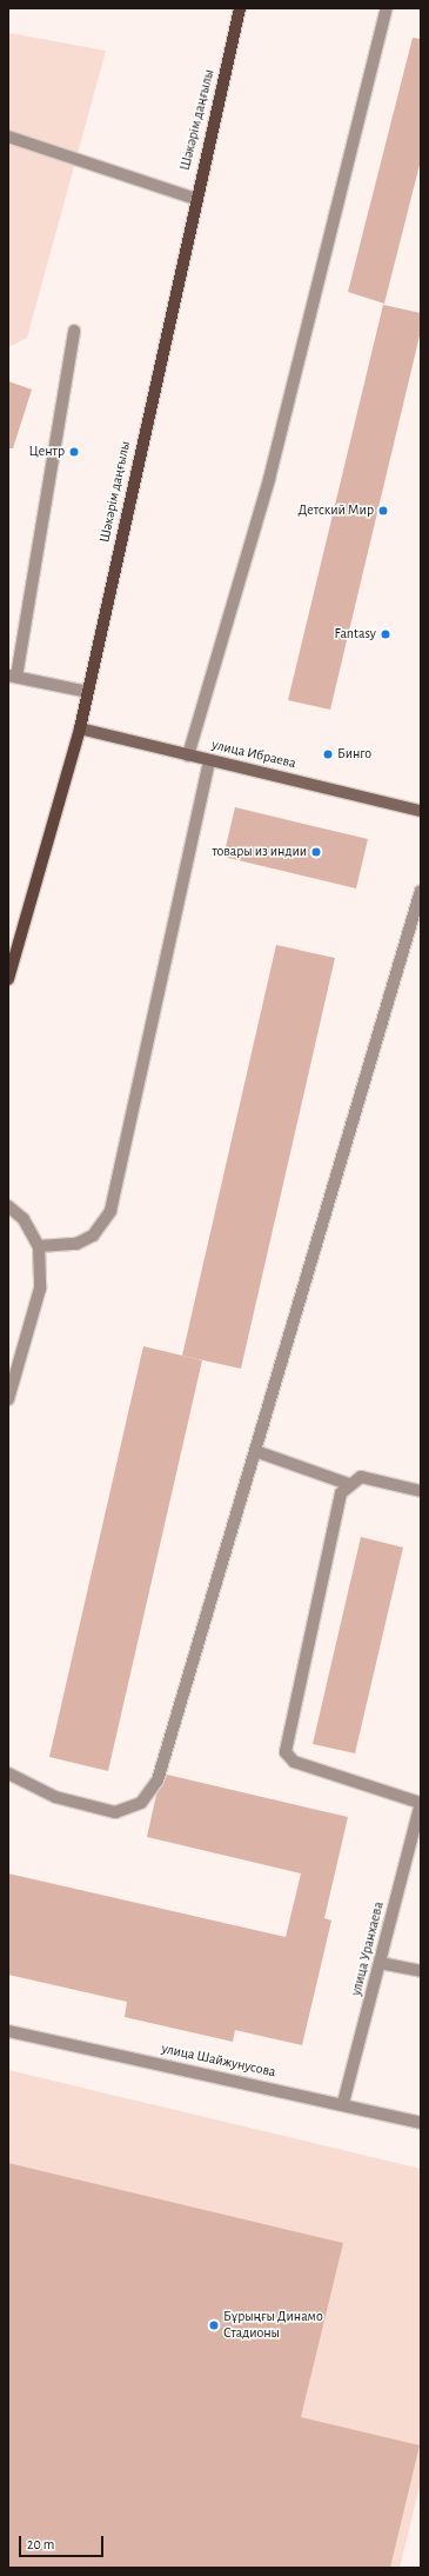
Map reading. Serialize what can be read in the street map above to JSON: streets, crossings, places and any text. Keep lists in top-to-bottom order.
{
  "streets": {
    "main road": ["Шәкәрім даңғылы"],
    "street": ["улица Ибраева", "улица Уранхаева", "улица Шайжунусова"]
  },
  "crossings": [
    ["Шәкәрім даңғылы", "улица Ибраева"],
    ["улица Уранхаева", "улица Шайжунусова"]
  ],
  "places": [
    "Центр",
    "Детский Мир",
    "Fantasy",
    "Бинго",
    "товары из индии",
    "Бұрыңғы Динамо Стадионы"
  ],
  "scale_bar": "20 m"
}
